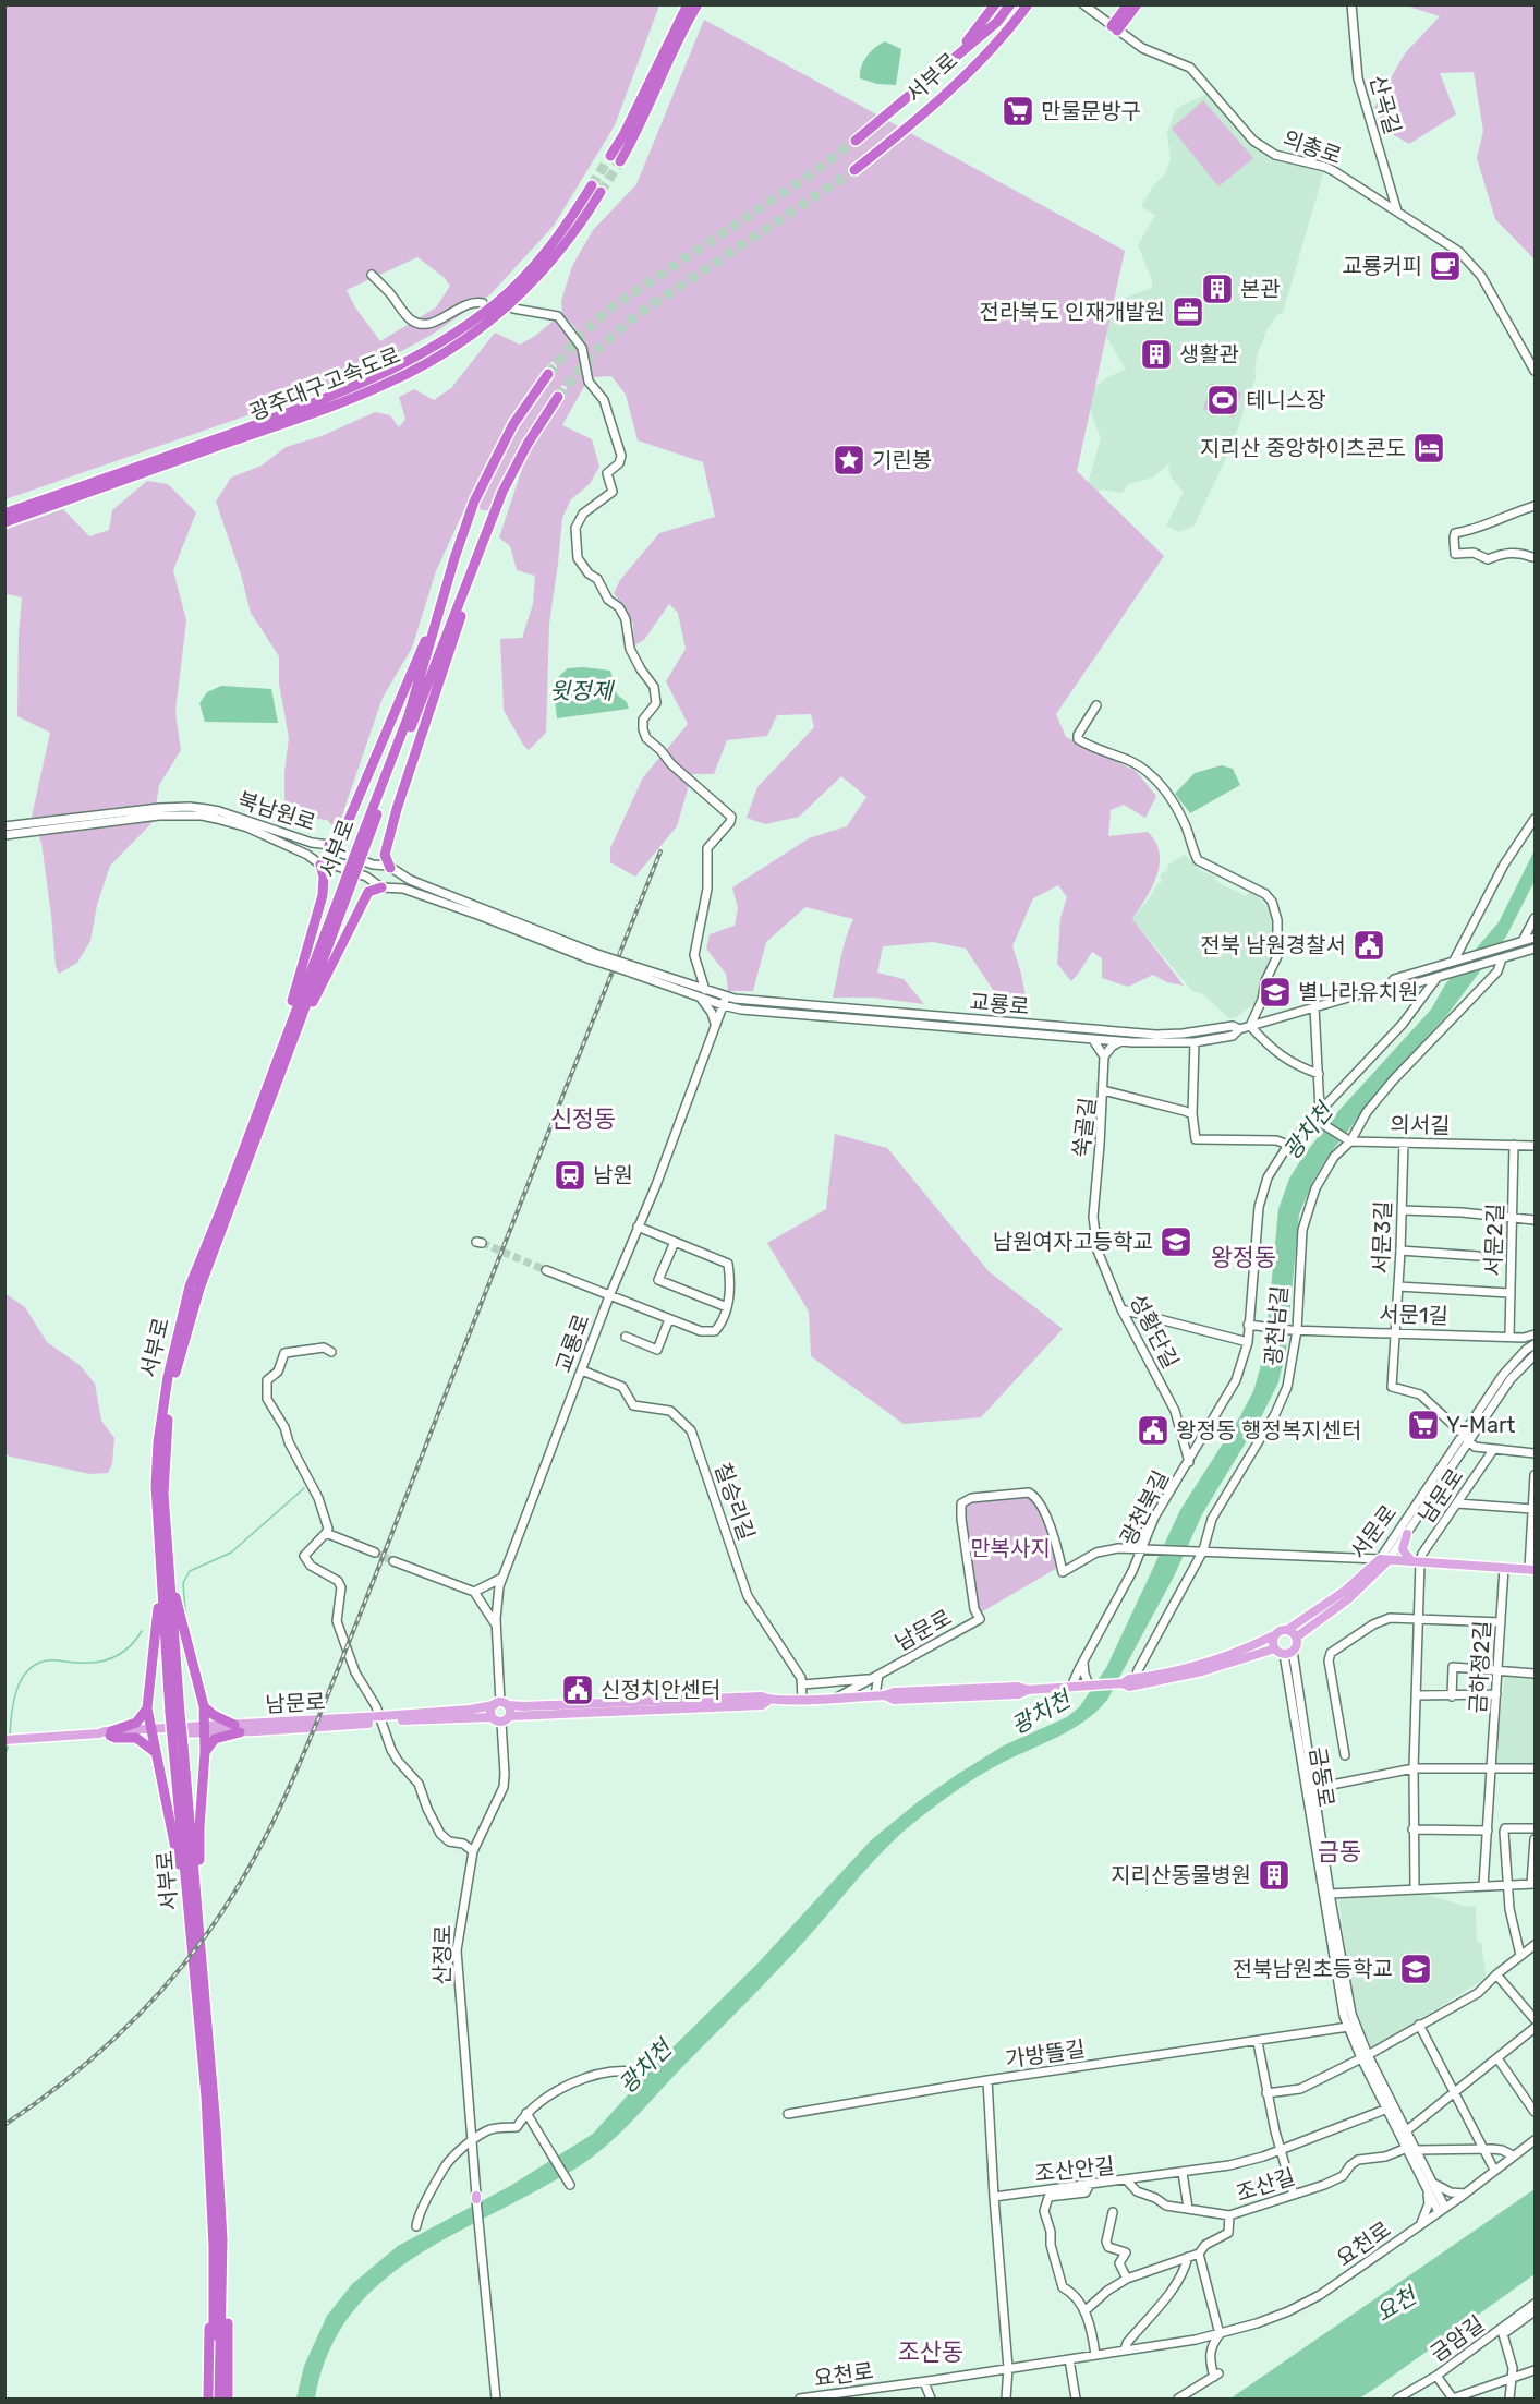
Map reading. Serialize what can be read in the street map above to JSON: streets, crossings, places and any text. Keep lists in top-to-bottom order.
{
  "streets": {
    "highway": ["서부로", "광주대구고속도로"],
    "main road": ["남문로", "서문로", "금동로"],
    "street": [
      "산곡길",
      "의총로",
      "북남원로",
      "교룡로",
      "의서길",
      "쑥골길",
      "서문3길",
      "서문2길",
      "서문1길",
      "광천남길",
      "성황단길",
      "칠승리길",
      "광천북길",
      "금하정2길",
      "산정로",
      "가방뜰길",
      "조산안길",
      "조산길",
      "요천로",
      "금암길"
    ]
  },
  "crossings": [
    ["산곡길", "의총로"],
    ["교룡로", "광천남길"],
    ["교룡로", "남문로"],
    ["교룡로", "칠승리길"],
    ["교룡로", "광천북길"],
    ["의서길", "서문3길"],
    ["의서길", "서문2길"],
    ["의서길", "광천남길"],
    ["쑥골길", "성황단길"],
    ["서문3길", "서문1길"],
    ["서문2길", "서문1길"],
    ["서문1길", "광천남길"],
    ["서문1길", "광천북길"],
    ["성황단길", "광천북길"],
    ["남문로", "칠승리길"],
    ["남문로", "광천북길"],
    ["남문로", "산정로"],
    ["서문로", "금동로"],
    ["금동로", "가방뜰길"],
    ["금동로", "조산길"],
    ["금동로", "요천로"],
    ["가방뜰길", "조산안길"],
    ["가방뜰길", "요천로"],
    ["조산안길", "조산길"]
  ],
  "districts": [
    "신정동",
    "왕정동",
    "금동",
    "조산동"
  ],
  "water": ["윗정제", "광치천", "요천"],
  "parks": ["만복사지"],
  "places": {
    "supermarket": ["만물문방구", "Y-Mart"],
    "cafe": ["교룡커피"],
    "building": ["본관", "생활관", "지리산동물병원"],
    "office": ["전라북도 인재개발원"],
    "sports": ["테니스장"],
    "hotel": ["지리산 중앙하이츠콘도"],
    "place": ["기린봉"],
    "public building": ["전북 남원경찰서", "왕정동 행정복지센터", "신정치안센터"],
    "school or university": ["별나라유치원", "남원여자고등학교", "전북남원초등학교"],
    "station": ["남원"]
  }
}
